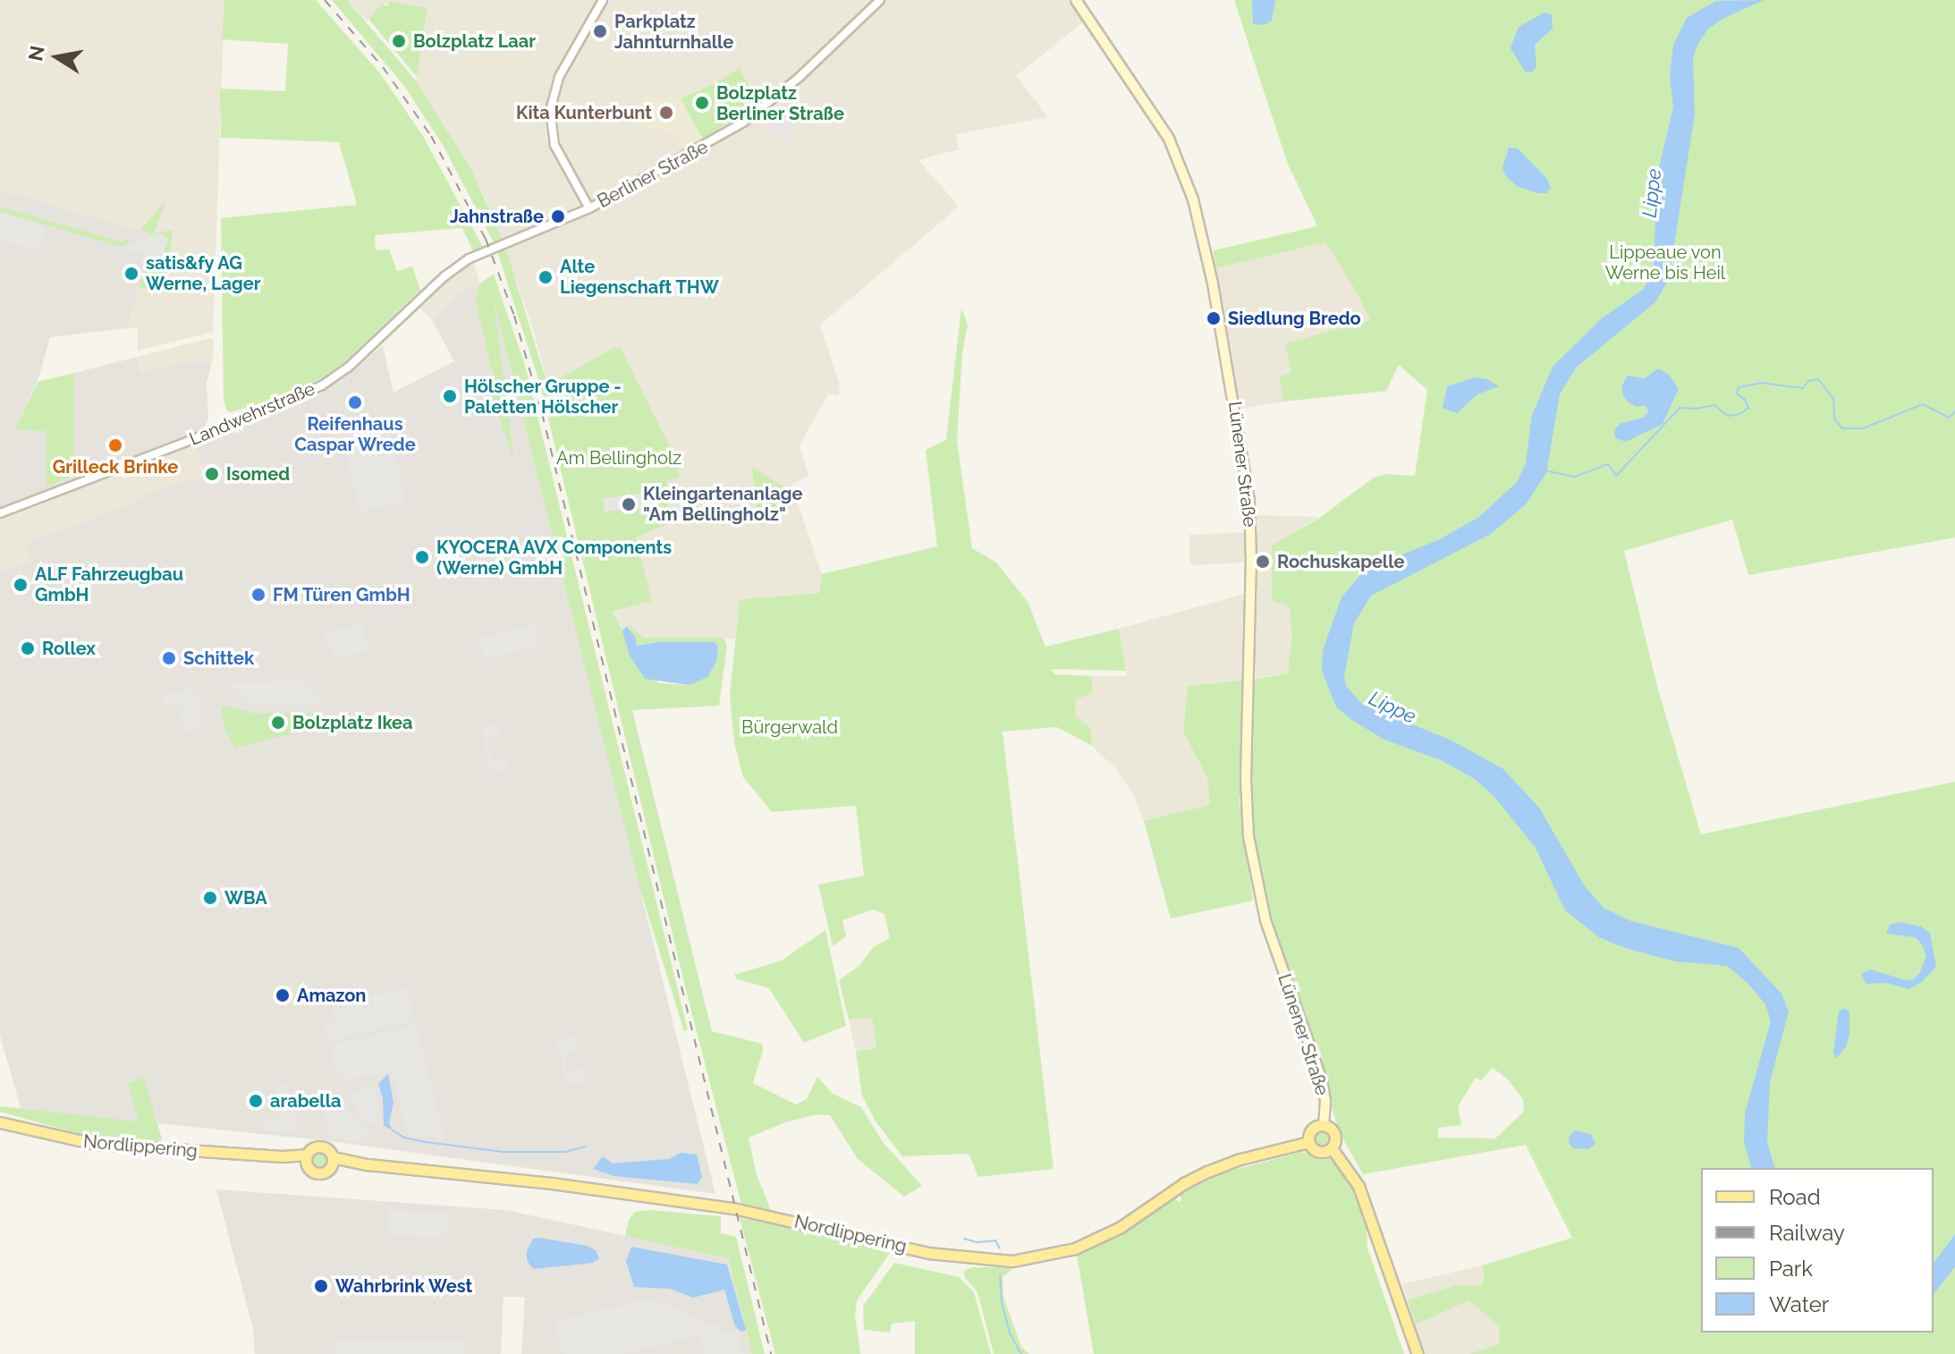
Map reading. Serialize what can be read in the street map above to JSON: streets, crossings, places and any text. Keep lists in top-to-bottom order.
{
  "streets": {
    "main road": ["Lünener Straße", "Nordlippering"],
    "street": ["Berliner Straße", "Landwehrstraße"]
  },
  "crossings": [
    ["Berliner Straße", "Landwehrstraße"],
    ["Lünener Straße", "Nordlippering"]
  ],
  "water": ["Lippe"],
  "parks": ["Lippeaue von Werne bis Heil", "Am Bellingholz", "Bürgerwald"],
  "places": [
    "Parkplatz Jahnturnhalle",
    "Bolzplatz Laar",
    "Bolzplatz Berliner Straße",
    "Kita Kunterbunt",
    "Jahnstraße",
    "satis&fy AG Werne, Lager",
    "Alte Liegenschaft THW",
    "Siedlung Bredo",
    "Hölscher Gruppe - Paletten Hölscher",
    "Reifenhaus Caspar Wrede",
    "Grilleck Brinke",
    "Isomed",
    "Kleingartenanlage \"Am Bellingholz\"",
    "KYOCERA AVX Components (Werne) GmbH",
    "Rochuskapelle",
    "ALF Fahrzeugbau GmbH",
    "FM Türen GmbH",
    "Rollex",
    "Schittek",
    "Bolzplatz Ikea",
    "WBA",
    "Amazon",
    "arabella",
    "Wahrbrink West"
  ],
  "legend": [
    "Road",
    "Railway",
    "Park",
    "Water"
  ],
  "north": "left"
}
